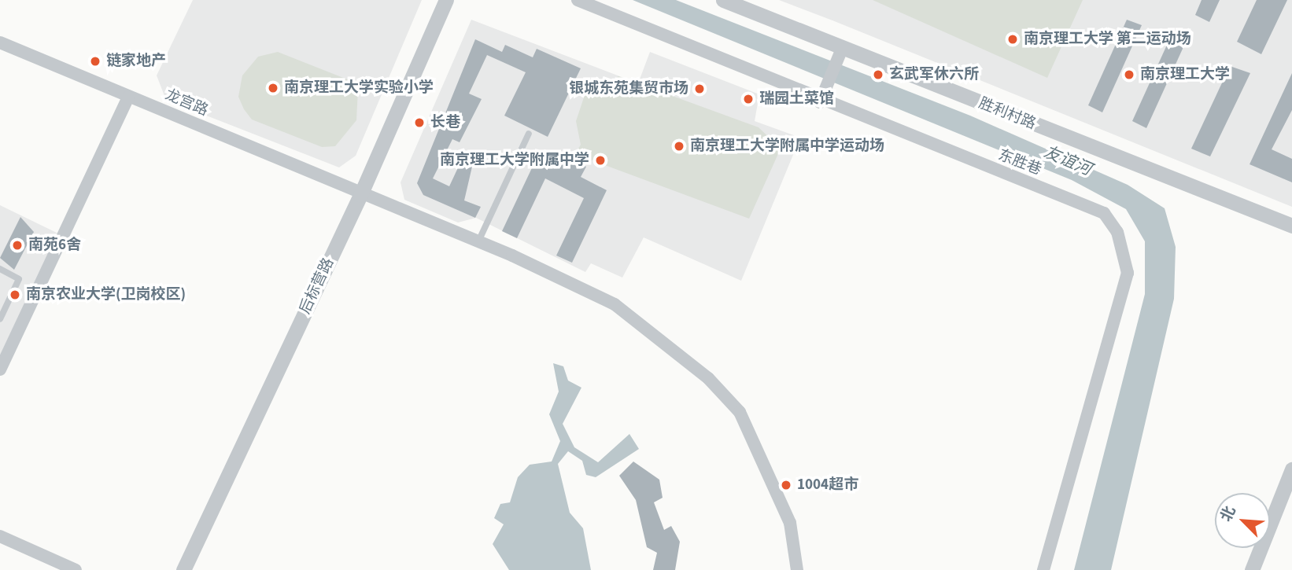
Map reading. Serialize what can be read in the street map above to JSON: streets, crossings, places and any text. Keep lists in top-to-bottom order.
{
  "streets": {
    "street": [
      "龙宫路",
      "胜利村路",
      "东胜巷",
      "后标营路"
    ]
  },
  "crossings": [
    ["龙宫路", "后标营路"]
  ],
  "water": ["友谊河"],
  "places": [
    "南京理工大学 第二运动场",
    "链家地产",
    "玄武军休六所",
    "南京理工大学",
    "南京理工大学实验小学",
    "银城东苑集贸市场",
    "瑞园土菜馆",
    "长巷",
    "南京理工大学附属中学运动场",
    "南京理工大学附属中学",
    "南苑6舍",
    "南京农业大学(卫岗校区)",
    "1004超市"
  ],
  "north": "top left"
}
